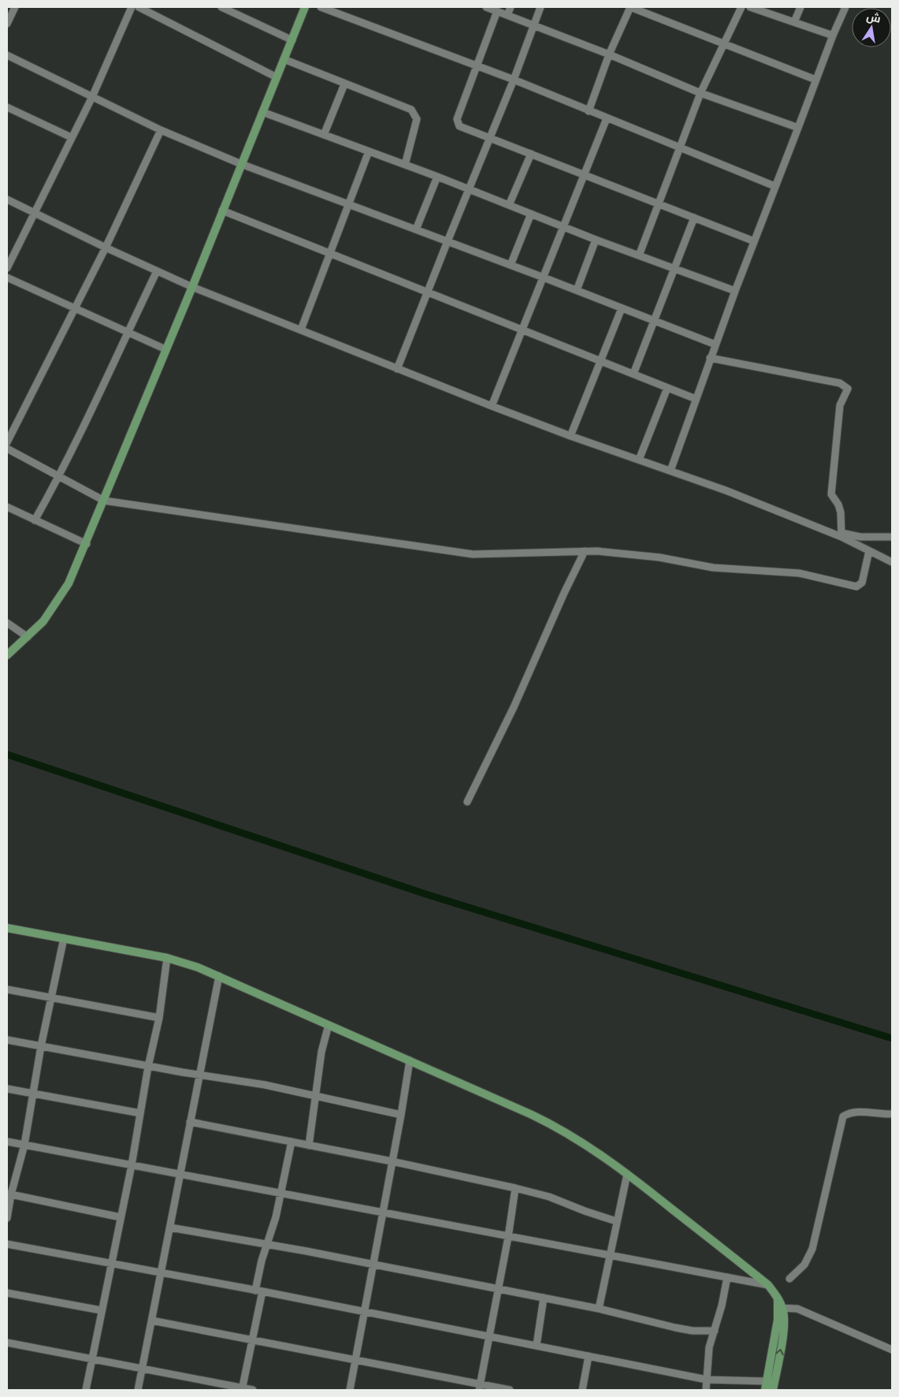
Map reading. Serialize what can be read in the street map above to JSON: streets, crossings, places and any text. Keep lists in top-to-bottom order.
{
  "north": "top"
}
